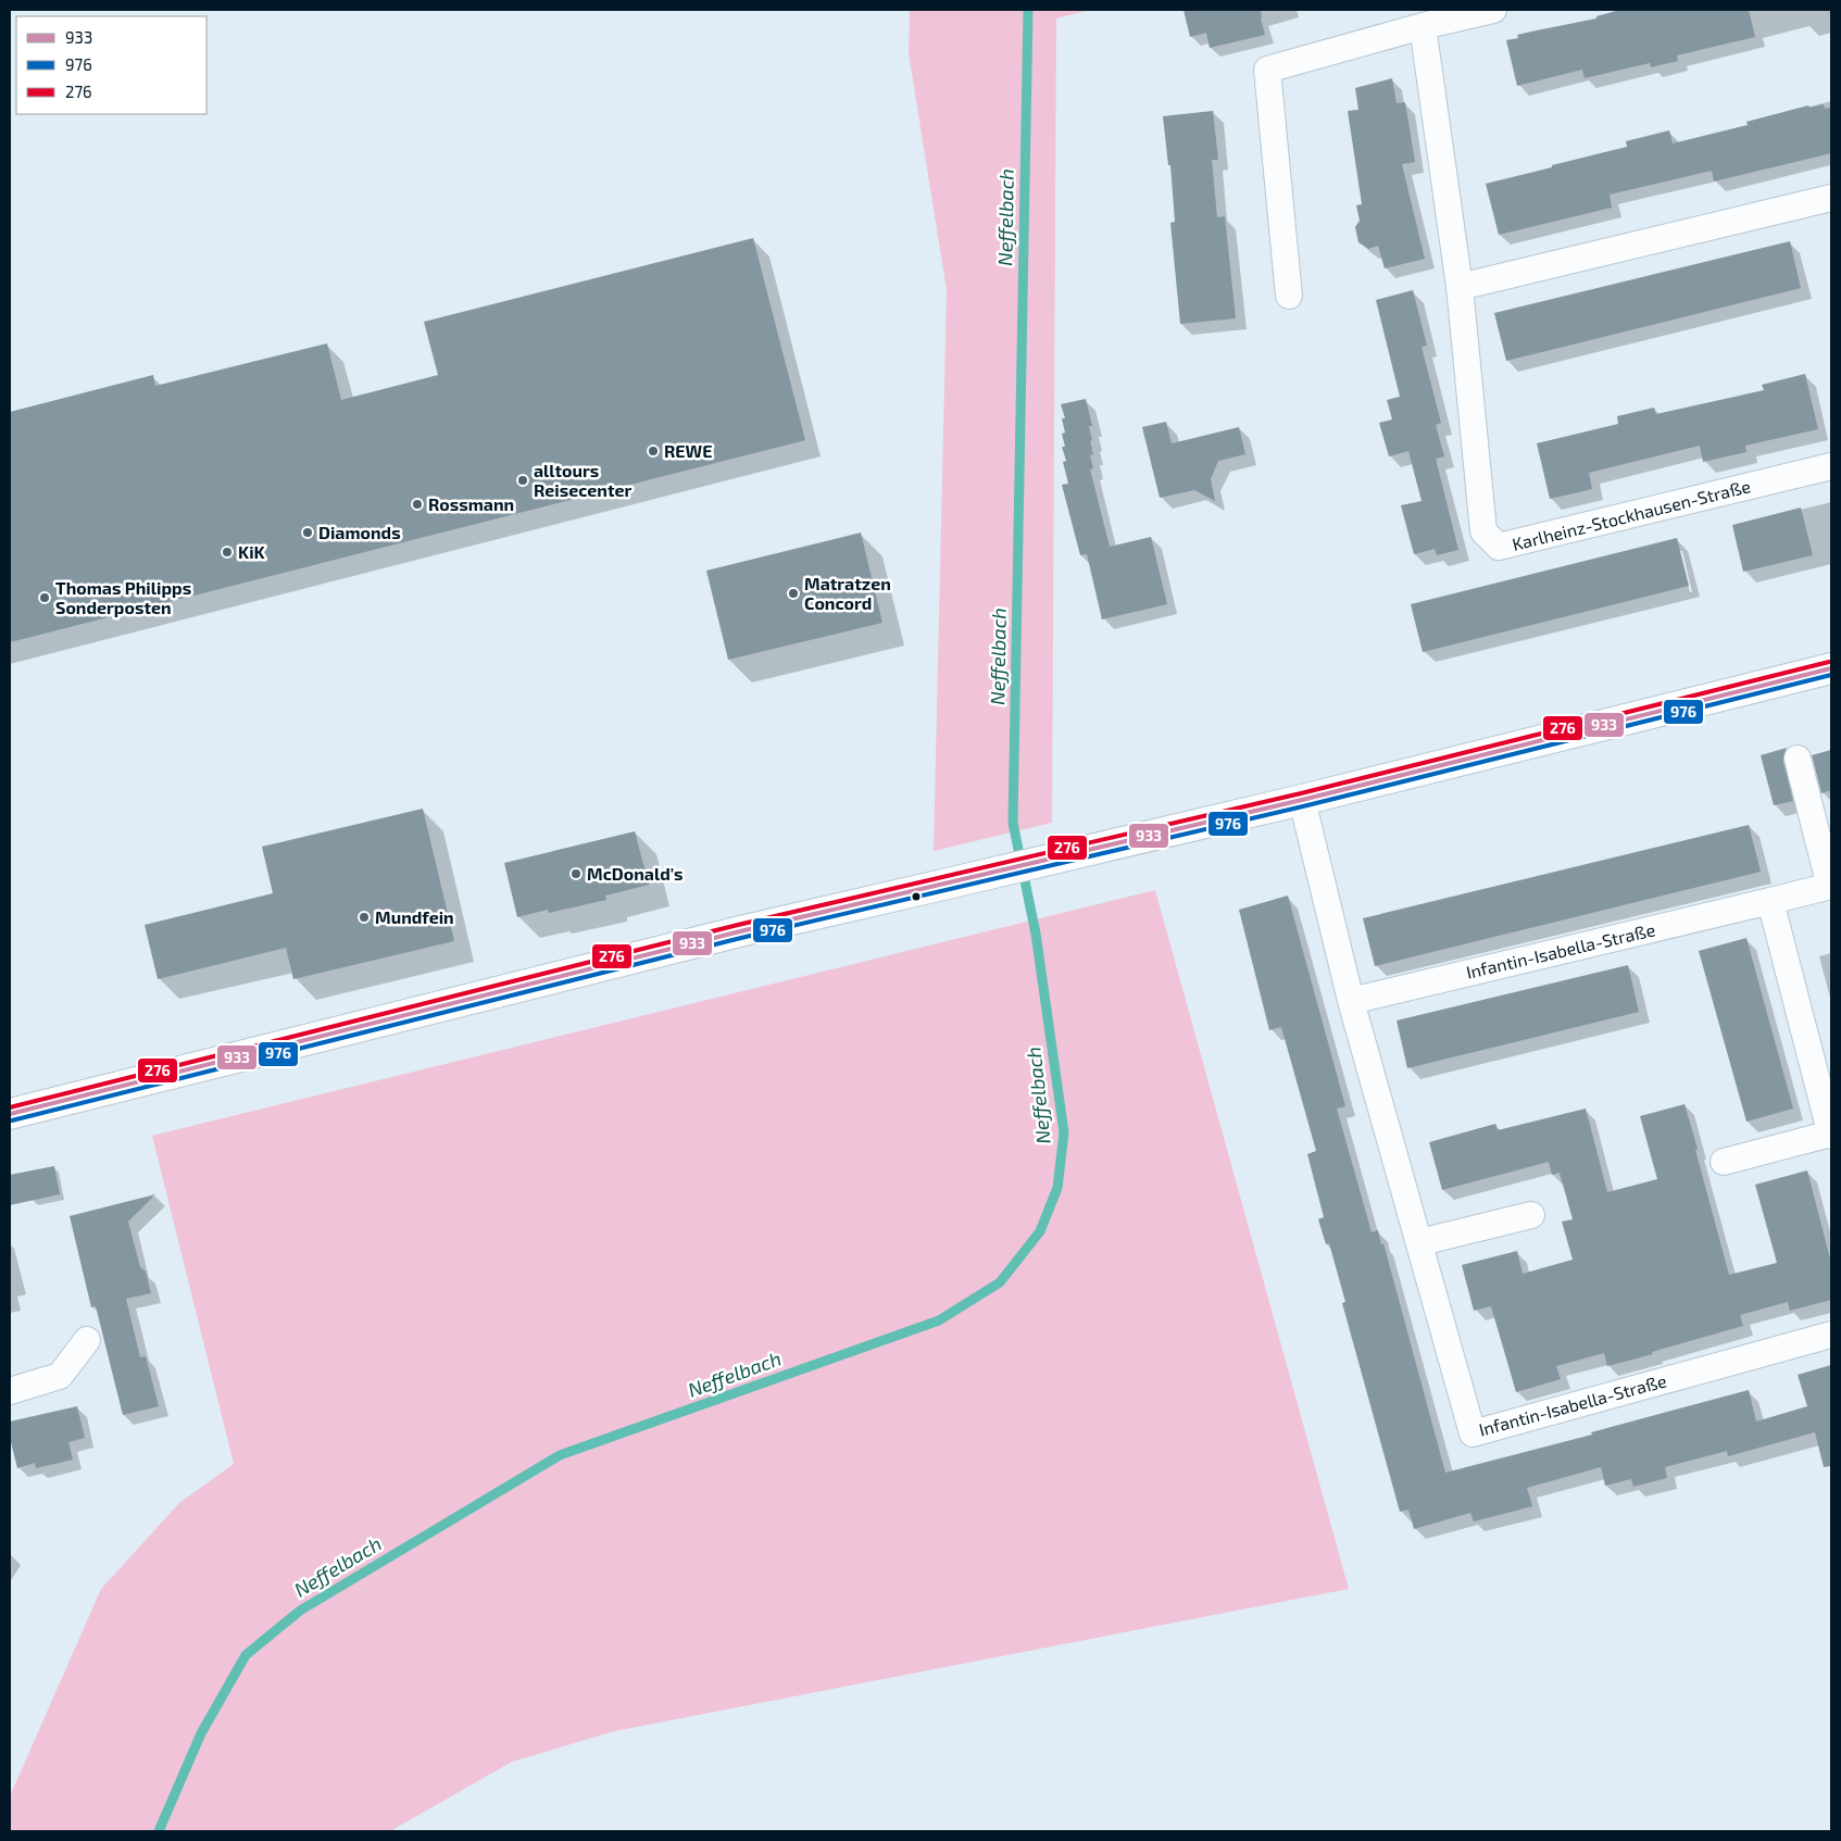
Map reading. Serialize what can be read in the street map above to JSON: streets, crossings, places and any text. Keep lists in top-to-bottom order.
{
  "streets": {
    "street": ["Karlheinz-Stockhausen-Straße", "Infantin-Isabella-Straße"]
  },
  "water": ["Neffelbach"],
  "places": [
    "REWE",
    "alltours Reisecenter",
    "Rossmann",
    "Diamonds",
    "KiK",
    "Matratzen Concord",
    "Thomas Philipps Sonderposten",
    "McDonald's",
    "Mundfein"
  ],
  "lines": ["transit line 276", "transit line 933", "transit line 976"],
  "legend": ["933", "976", "276"]
}
